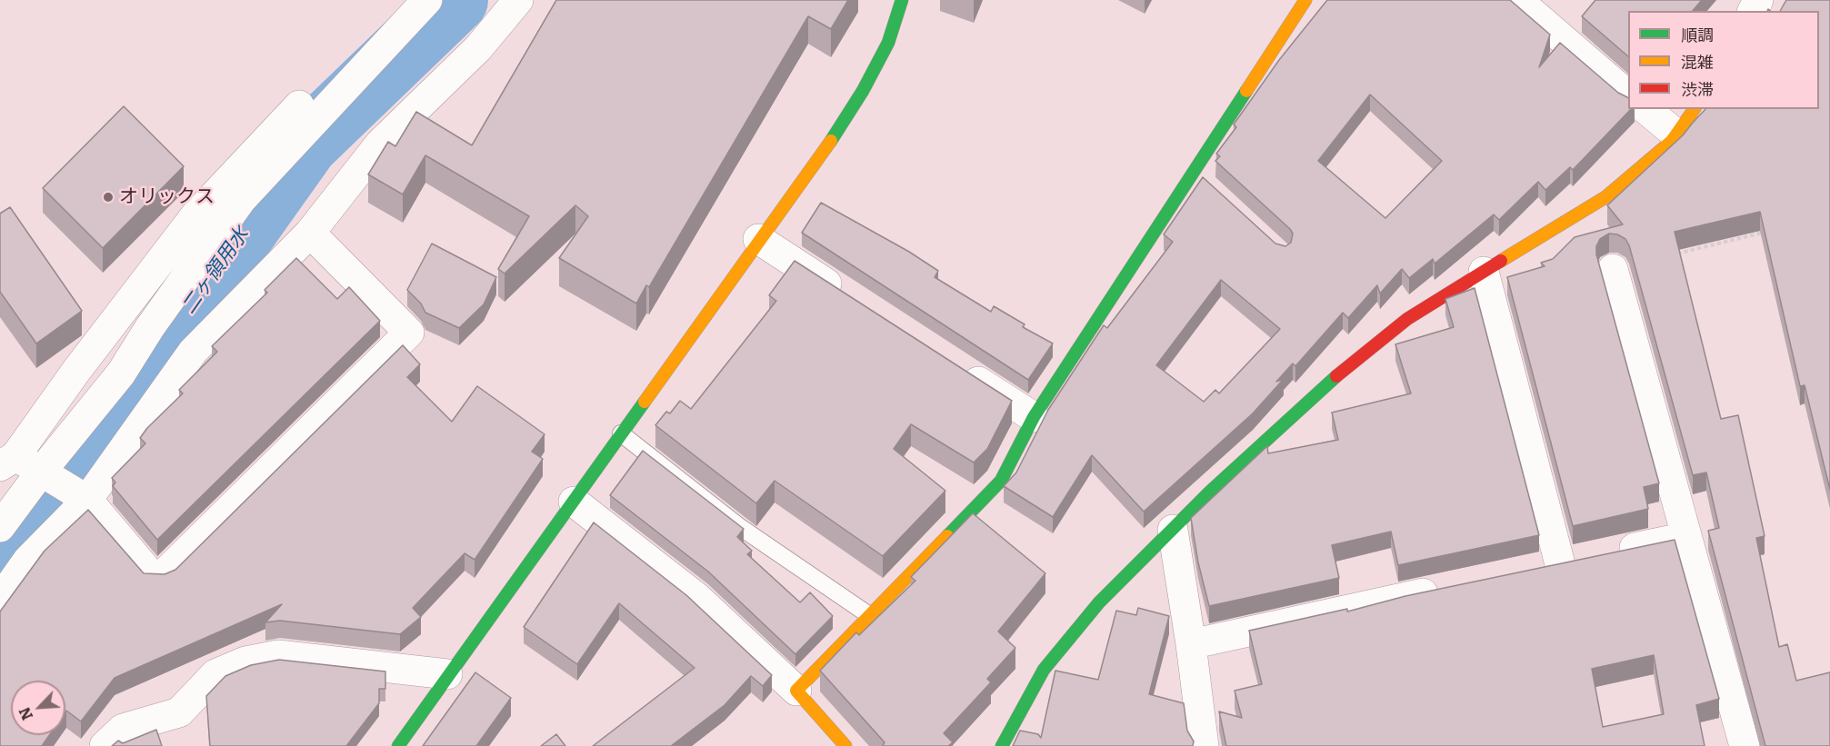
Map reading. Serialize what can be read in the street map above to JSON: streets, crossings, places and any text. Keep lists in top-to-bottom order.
{
  "water": ["二ヶ領用水"],
  "places": ["オリックス"],
  "legend": ["順調", "混雑", "渋滞"],
  "north": "bottom left"
}
